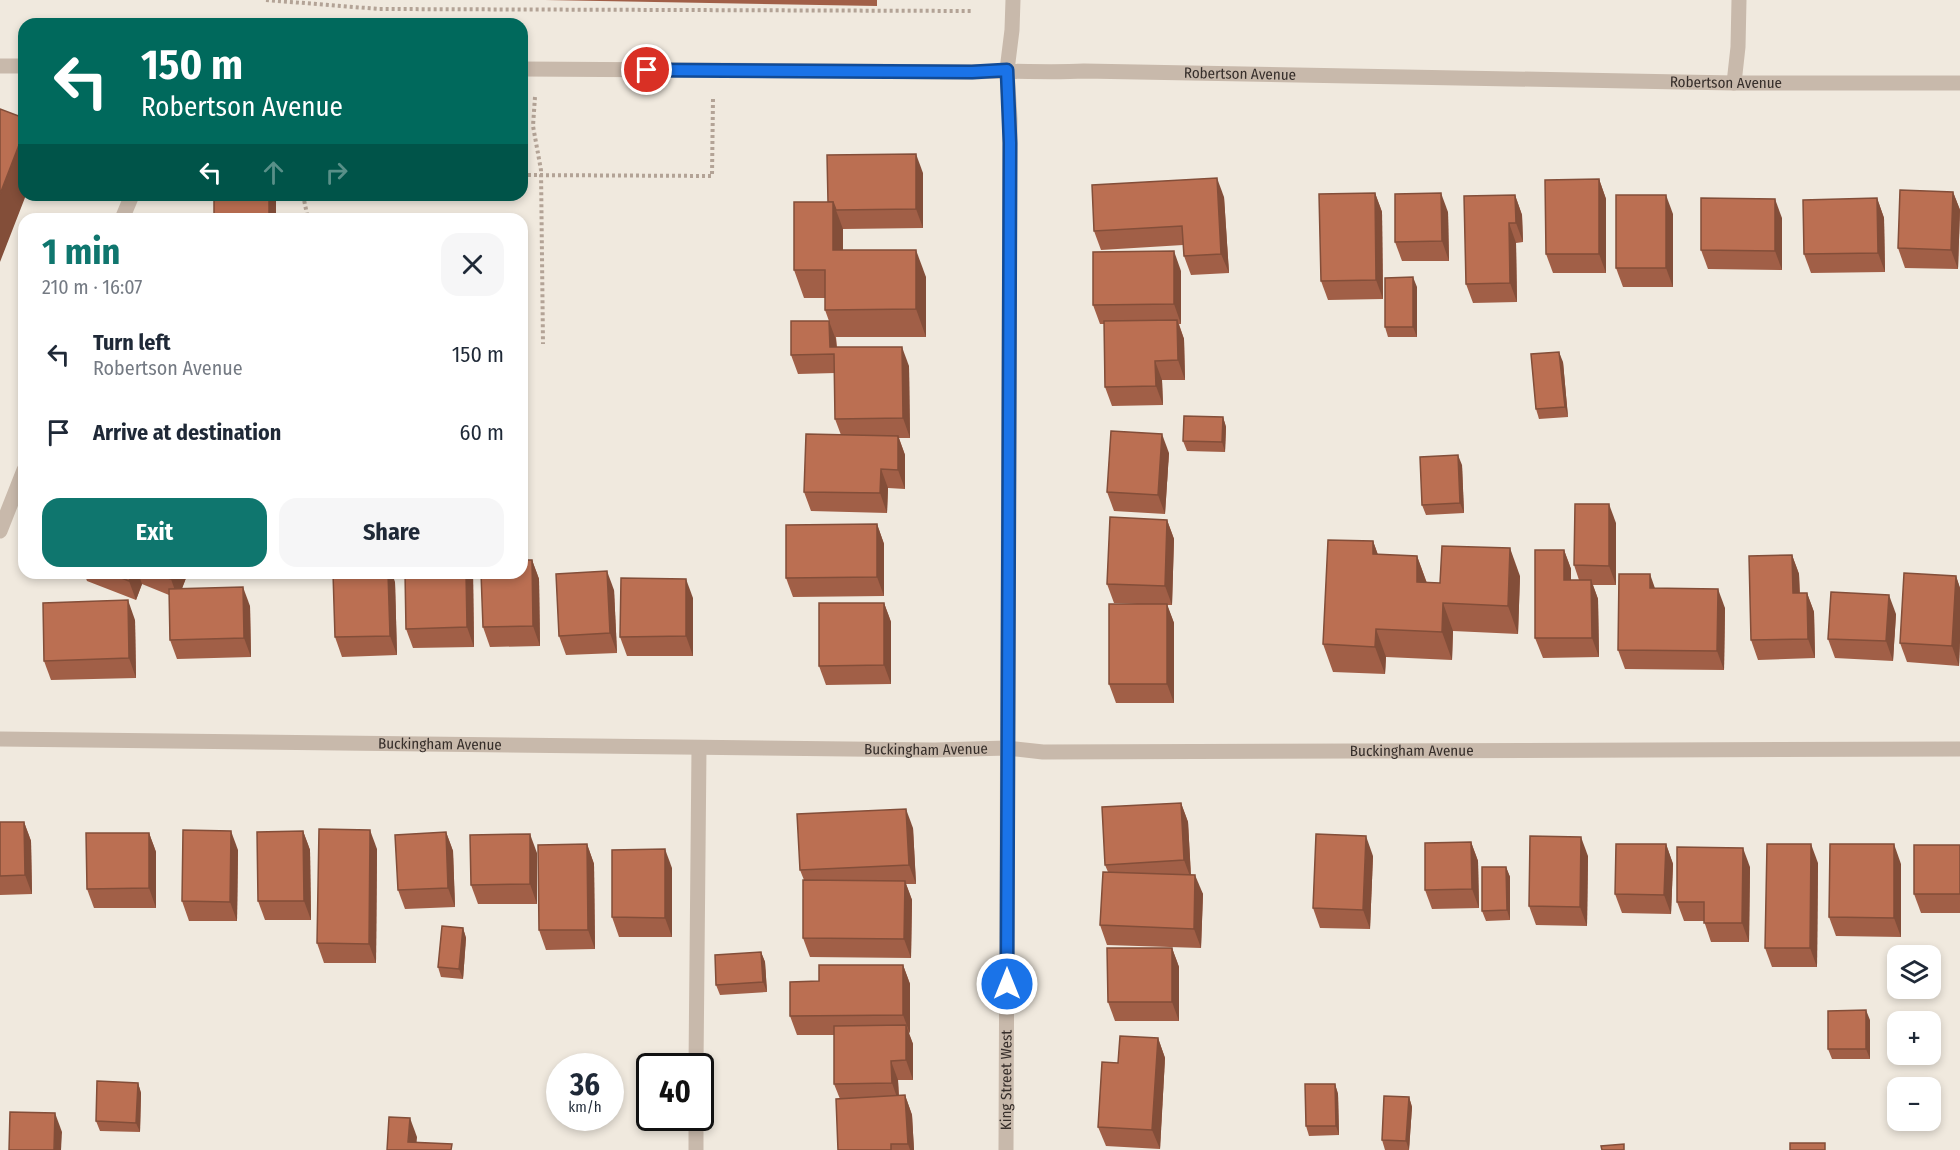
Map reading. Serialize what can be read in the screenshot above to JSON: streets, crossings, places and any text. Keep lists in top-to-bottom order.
{
  "streets": {
    "street": ["Robertson Avenue", "Buckingham Avenue", "King Street West"]
  },
  "crossings": [
    ["Robertson Avenue", "King Street West"],
    ["Buckingham Avenue", "King Street West"]
  ],
  "page": {
    "turn": ["150 m", "Robertson Avenue"],
    "heading": ["1 min", "210 m · 16:07"],
    "list": [
      {
        "name": "Turn left",
        "note": "Robertson Avenue",
        "value": "150 m"
      },
      {
        "name": "Arrive at destination",
        "value": "60 m"
      }
    ],
    "buttons": ["Exit", "Share"],
    "map_buttons": ["+", "−"],
    "speed": "36 km/h",
    "limit": "40"
  }
}
